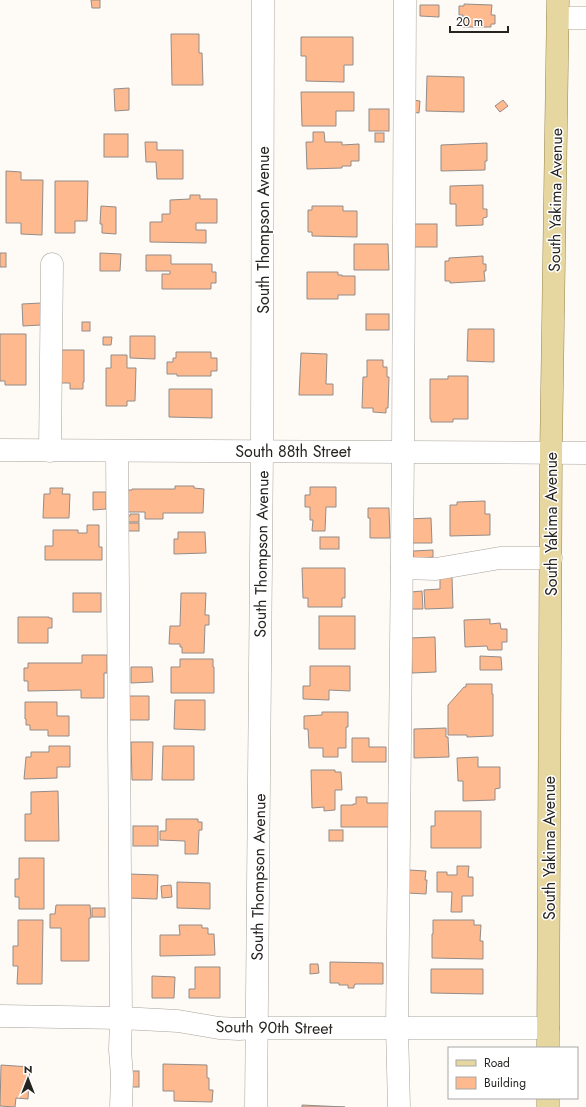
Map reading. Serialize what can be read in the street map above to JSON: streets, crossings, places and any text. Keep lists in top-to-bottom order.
{
  "streets": {
    "main road": ["South Yakima Avenue"],
    "street": ["South Thompson Avenue", "South 88th Street", "South 90th Street"]
  },
  "crossings": [
    ["South Yakima Avenue", "South 88th Street"],
    ["South Yakima Avenue", "South 90th Street"],
    ["South Thompson Avenue", "South 88th Street"],
    ["South Thompson Avenue", "South 90th Street"]
  ],
  "legend": ["Road", "Building"],
  "scale_bar": "20 m",
  "north": "top"
}
